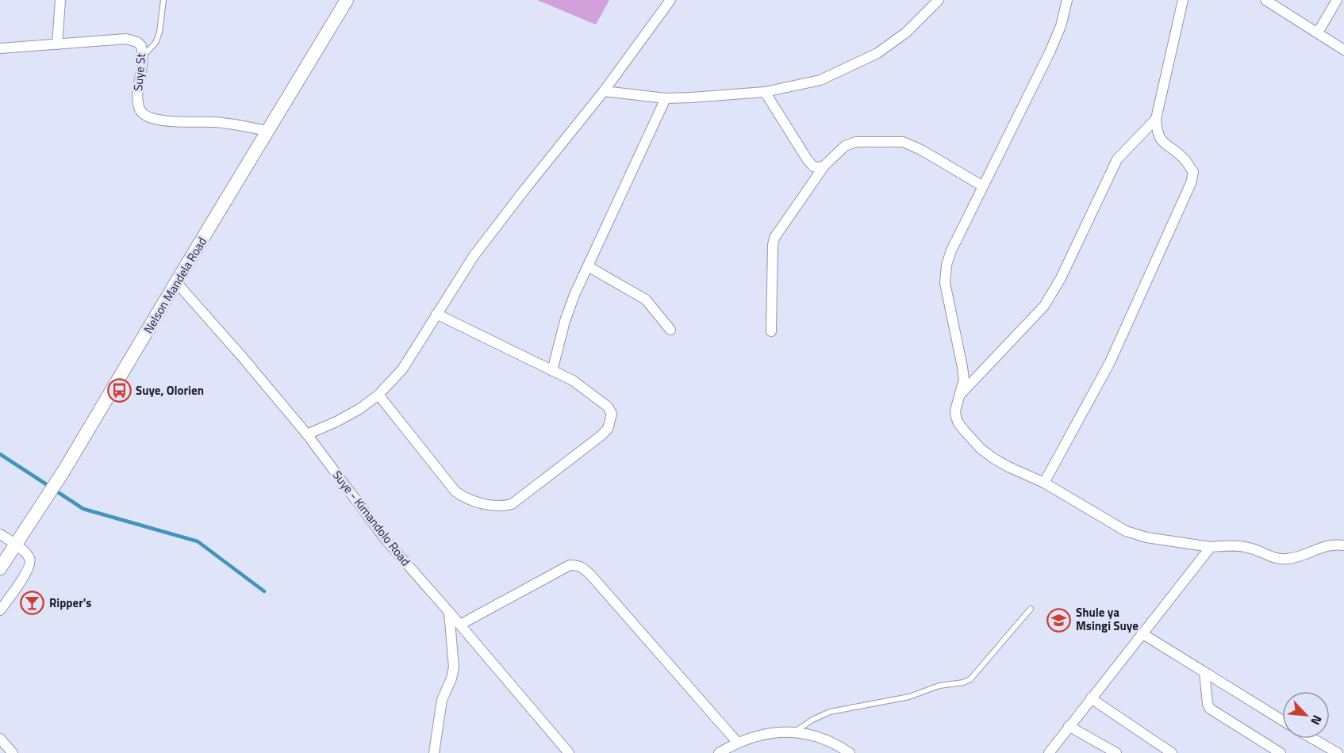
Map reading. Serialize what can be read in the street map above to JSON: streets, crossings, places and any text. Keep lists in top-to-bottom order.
{
  "streets": {
    "main road": ["Nelson Mandela Road"],
    "street": ["Suye St", "Suye - Kimandolo Road"]
  },
  "crossings": [
    ["Suye St", "Nelson Mandela Road"],
    ["Nelson Mandela Road", "Suye - Kimandolo Road"]
  ],
  "places": {
    "bus stop": ["Suye, Olorien"],
    "bar": ["Ripper's"],
    "school or university": ["Shule ya Msingi Suye"]
  },
  "north": "bottom right"
}
